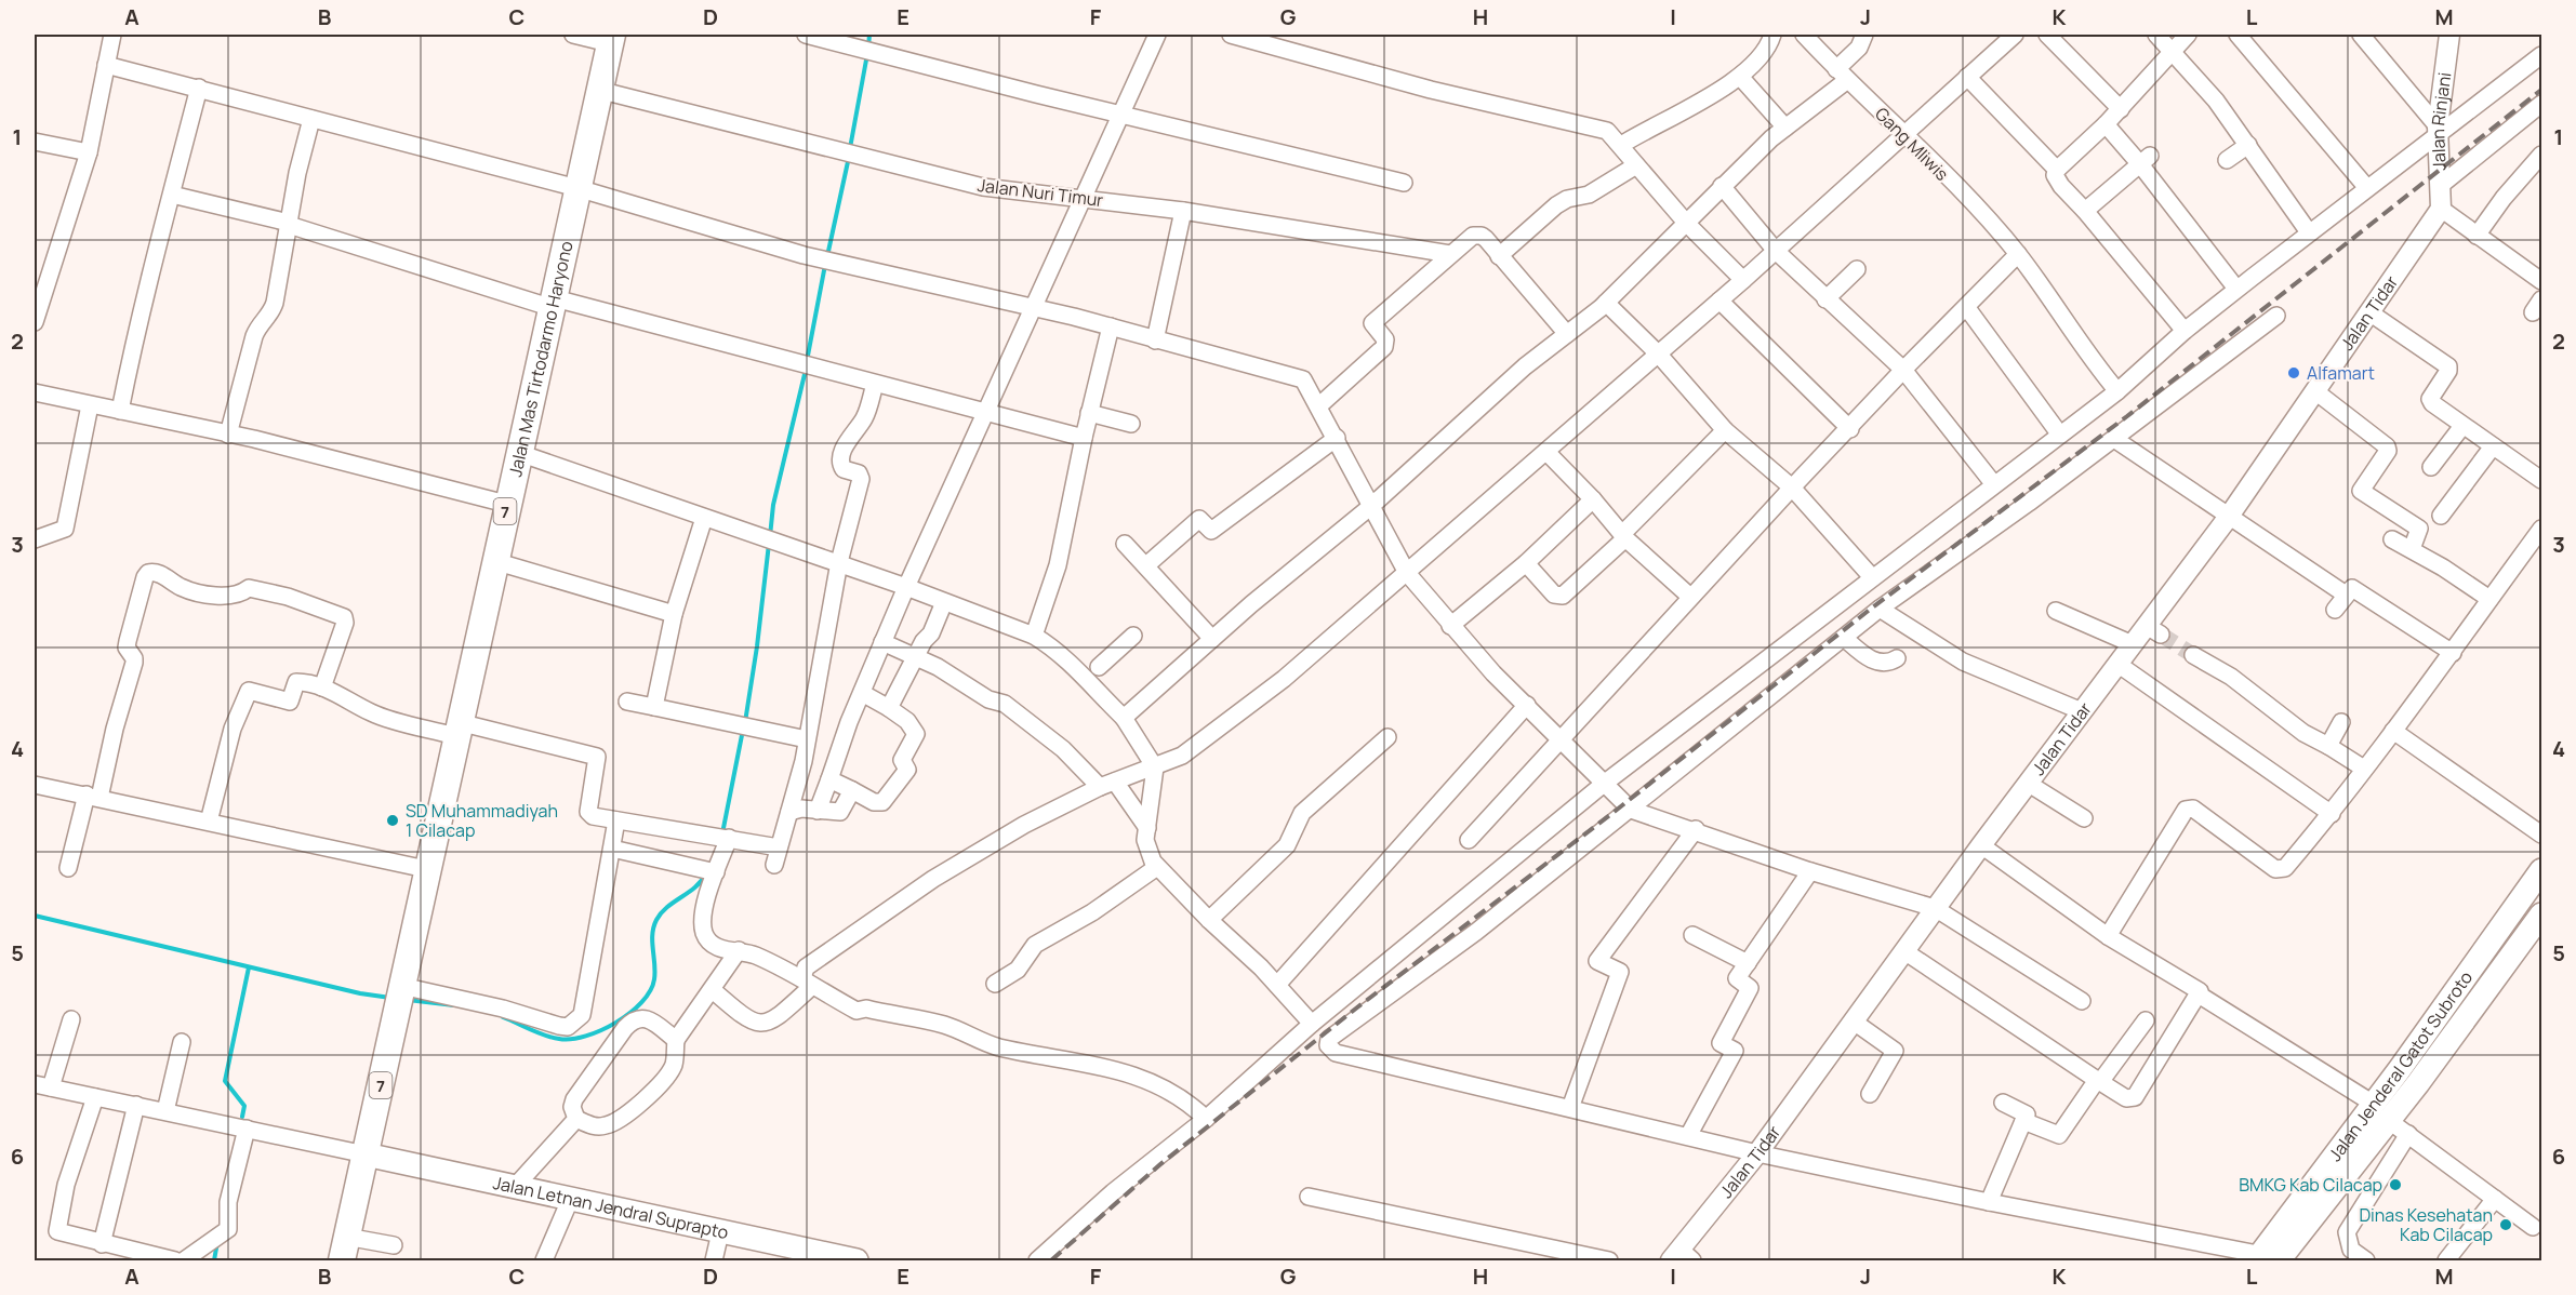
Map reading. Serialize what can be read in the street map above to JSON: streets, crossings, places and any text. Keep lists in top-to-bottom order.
{
  "streets": {
    "highway": ["Jalan Mas Tirtodarmo Haryono", "7"],
    "main road": ["Jalan Jenderal Gatot Subroto", "Jalan Letnan Jendral Suprapto"],
    "street": [
      "Jalan Rinjani",
      "Gang Mliwis",
      "Jalan Nuri Timur",
      "Jalan Tidar"
    ]
  },
  "crossings": [
    ["Jalan Rinjani", "Jalan Tidar"],
    ["Jalan Nuri Timur", "Jalan Mas Tirtodarmo Haryono"],
    ["Jalan Mas Tirtodarmo Haryono", "7"],
    ["7", "Jalan Letnan Jendral Suprapto"]
  ],
  "places": [
    "Alfamart",
    "SD Muhammadiyah 1 Cilacap",
    "BMKG Kab Cilacap",
    "Dinas Kesehatan Kab Cilacap"
  ],
  "grid": {
    "columns": [
      "A",
      "B",
      "C",
      "D",
      "E",
      "F",
      "G",
      "H",
      "I",
      "J",
      "K",
      "L",
      "M"
    ],
    "rows": [
      "1",
      "2",
      "3",
      "4",
      "5",
      "6"
    ]
  }
}
